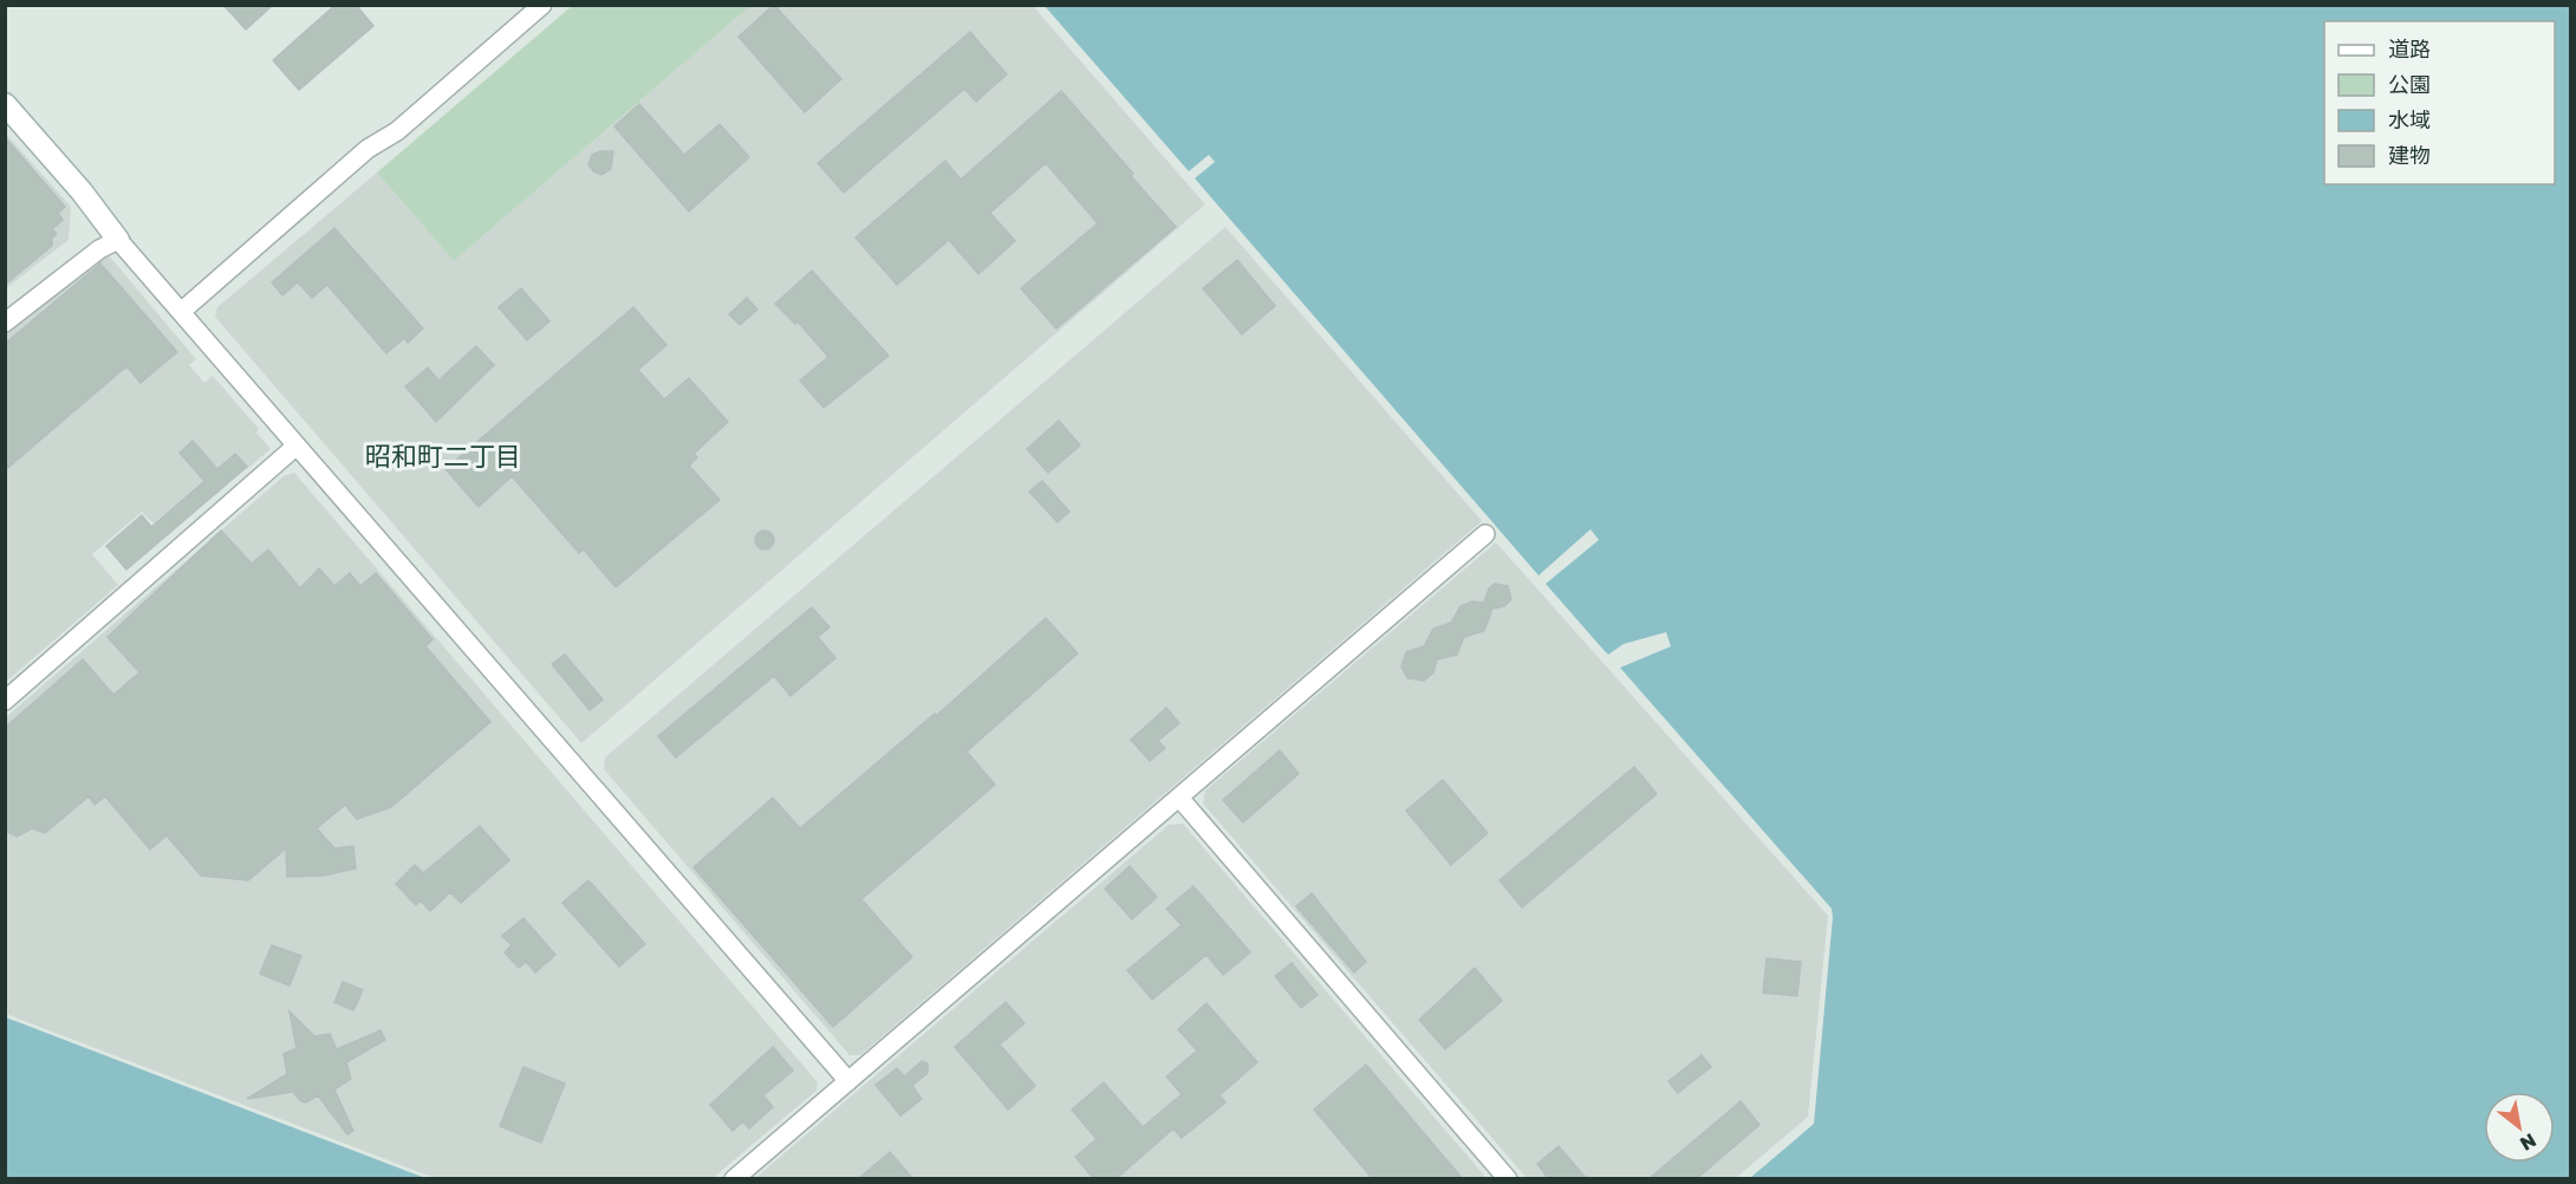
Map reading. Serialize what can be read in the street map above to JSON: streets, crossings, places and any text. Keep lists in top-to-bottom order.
{
  "districts": ["昭和町二丁目"],
  "legend": [
    "道路",
    "公園",
    "水域",
    "建物"
  ],
  "north": "bottom right"
}
